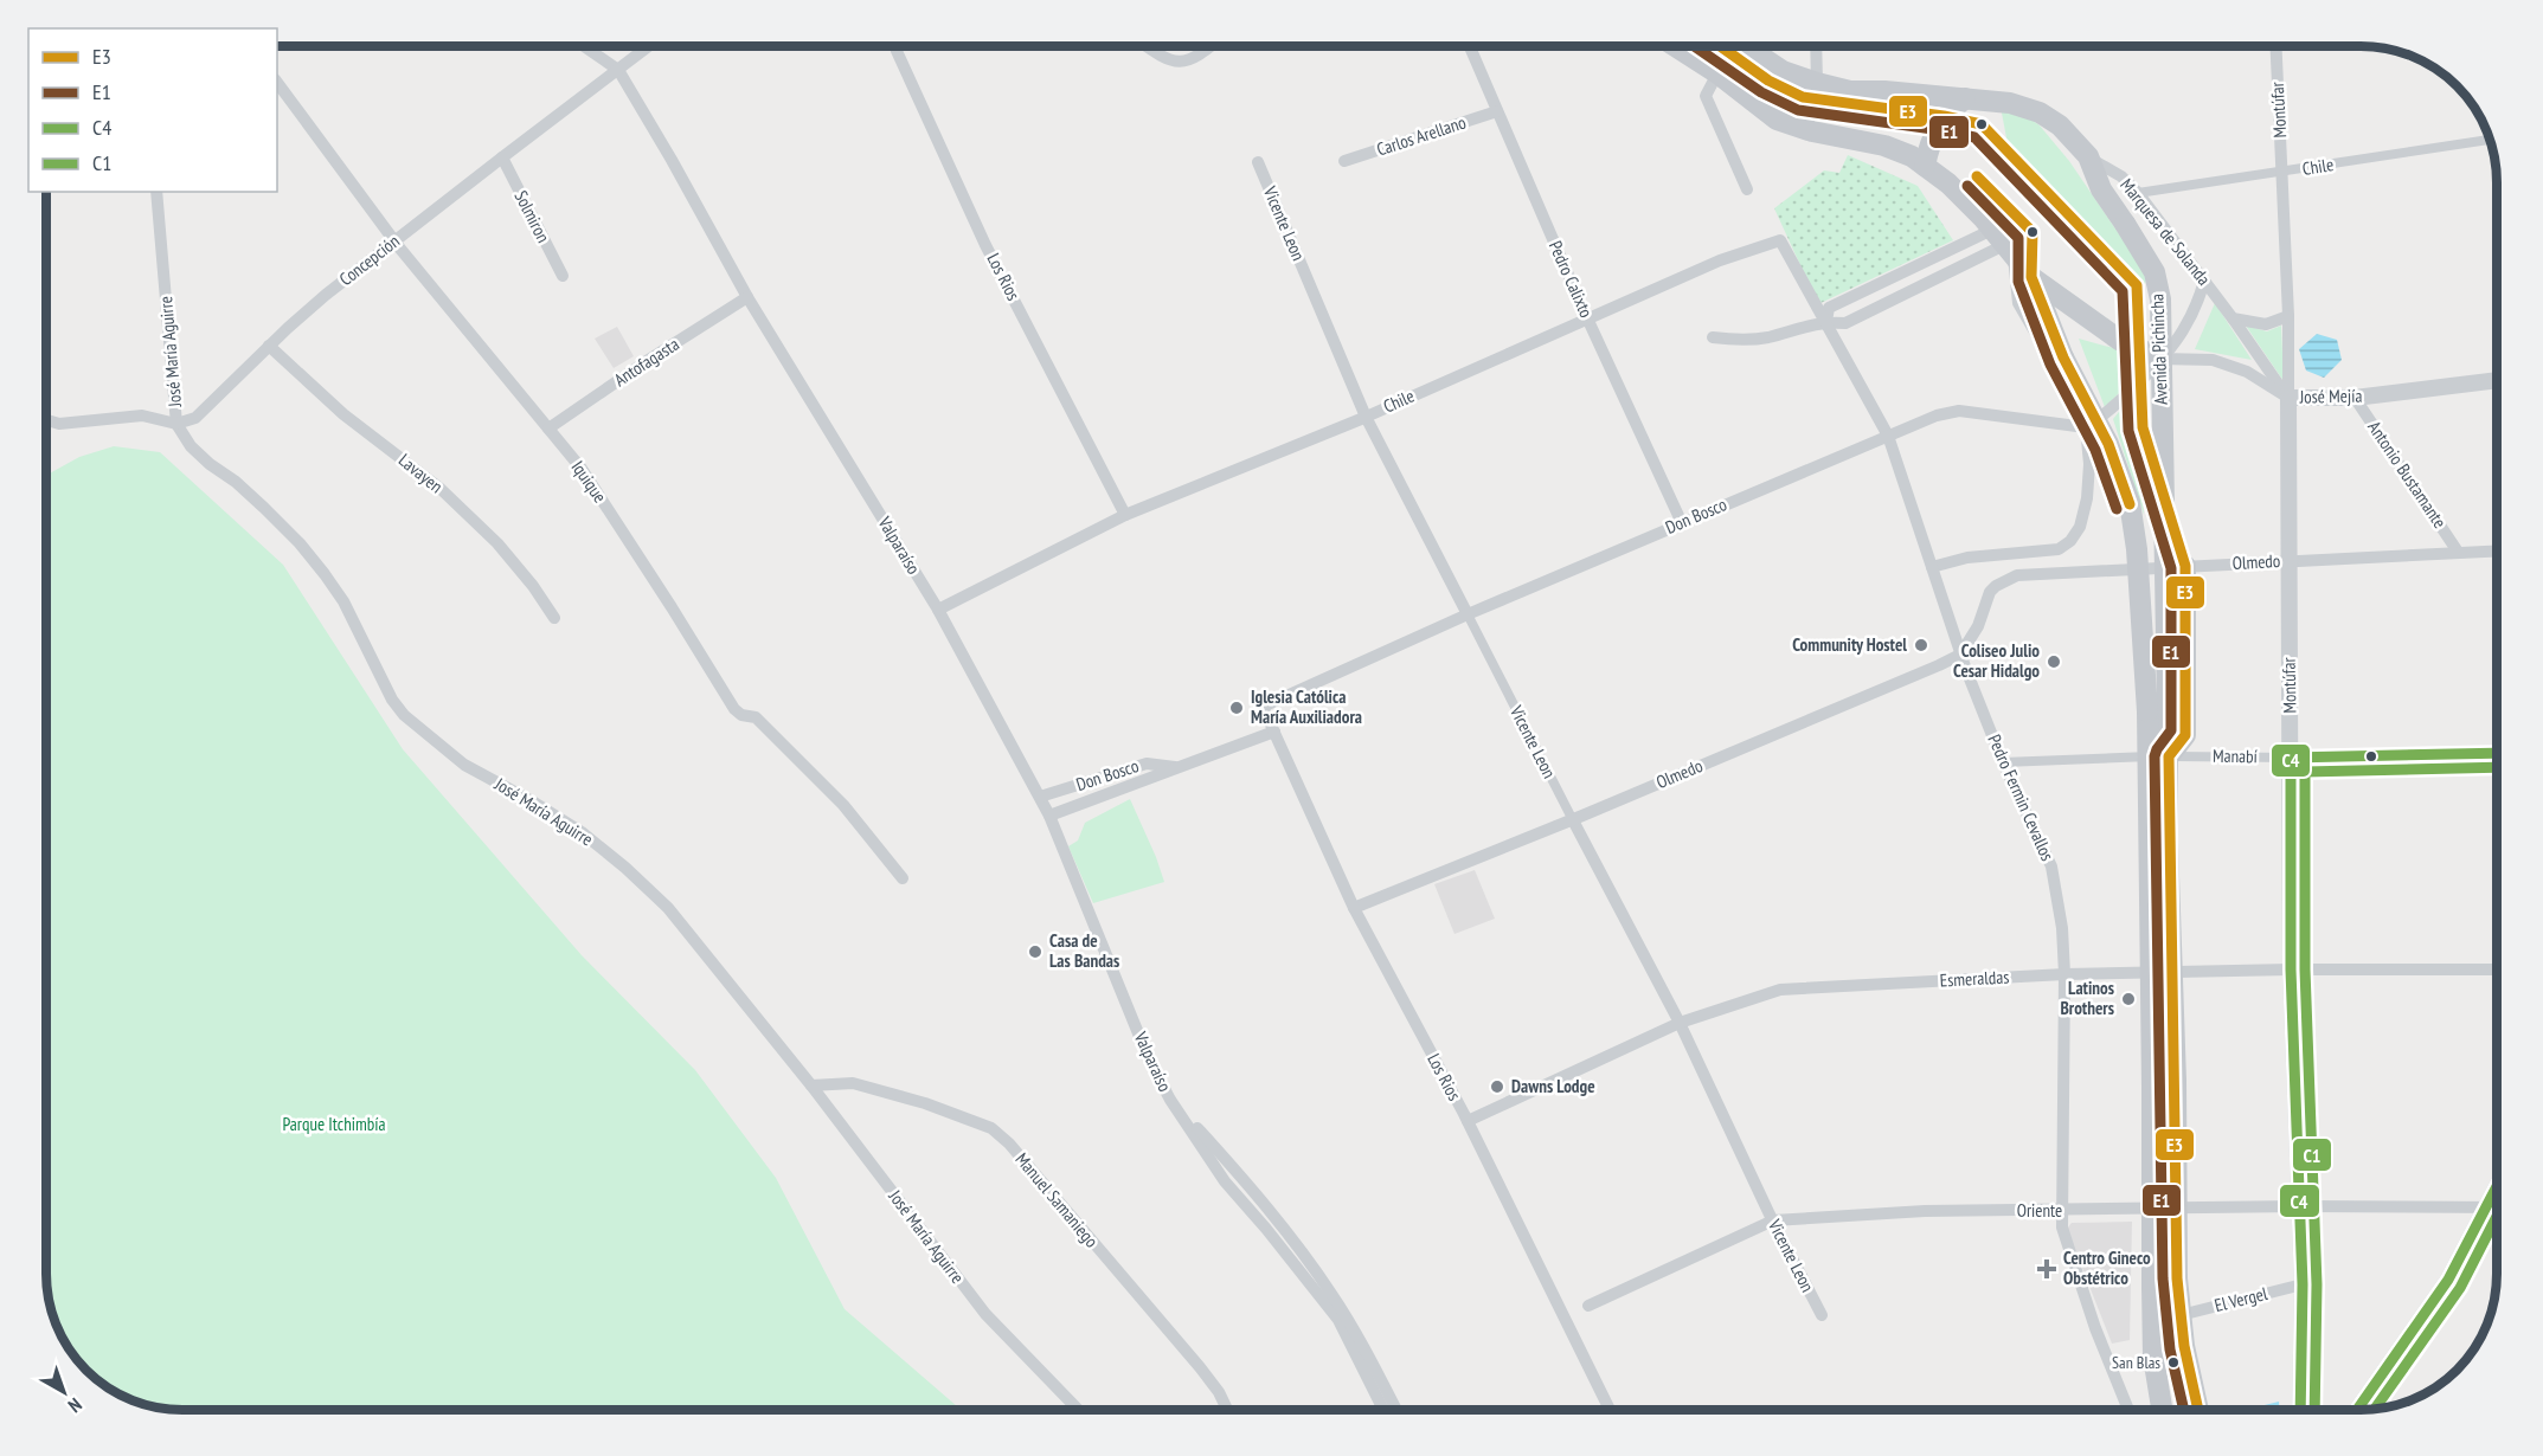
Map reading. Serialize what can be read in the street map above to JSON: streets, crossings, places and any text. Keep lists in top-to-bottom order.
{
  "streets": {
    "main road": ["Avenida Pichincha"],
    "street": [
      "Montúfar",
      "Carlos Arellano",
      "Chile",
      "Solmiron",
      "Vicente Leon",
      "Marquesa de Solanda",
      "Concepción",
      "Los Rios",
      "Pedro Calixto",
      "José María Aguirre",
      "Antofagasta",
      "José Mejía",
      "Lavayen",
      "Antonio Bustamante",
      "Iquique",
      "Don Bosco",
      "Valparaíso",
      "Olmedo",
      "Manabí",
      "Pedro Fermin Cevallos",
      "Esmeraldas",
      "Manuel Samaniego",
      "Oriente",
      "El Vergel"
    ]
  },
  "crossings": [
    ["Montúfar", "Chile"],
    ["Montúfar", "Marquesa de Solanda"],
    ["Montúfar", "José Mejía"],
    ["Montúfar", "Olmedo"],
    ["Montúfar", "Manabí"],
    ["Montúfar", "Esmeraldas"],
    ["Montúfar", "Oriente"],
    ["Montúfar", "El Vergel"],
    ["Carlos Arellano", "Pedro Calixto"],
    ["Chile", "Vicente Leon"],
    ["Chile", "Marquesa de Solanda"],
    ["Chile", "Los Rios"],
    ["Chile", "Pedro Calixto"],
    ["Chile", "Valparaíso"],
    ["Chile", "Pedro Fermin Cevallos"],
    ["Solmiron", "Concepción"],
    ["Vicente Leon", "Don Bosco"],
    ["Vicente Leon", "Olmedo"],
    ["Vicente Leon", "Esmeraldas"],
    ["Vicente Leon", "Oriente"],
    ["Marquesa de Solanda", "Avenida Pichincha"],
    ["Marquesa de Solanda", "José Mejía"],
    ["Concepción", "José María Aguirre"],
    ["Concepción", "Lavayen"],
    ["Concepción", "Iquique"],
    ["Concepción", "Valparaíso"],
    ["Los Rios", "Don Bosco"],
    ["Los Rios", "Olmedo"],
    ["Los Rios", "Esmeraldas"],
    ["Pedro Calixto", "Don Bosco"],
    ["Avenida Pichincha", "Manabí"],
    ["Avenida Pichincha", "Esmeraldas"],
    ["Avenida Pichincha", "El Vergel"],
    ["José María Aguirre", "Manuel Samaniego"],
    ["Antofagasta", "Iquique"],
    ["Antofagasta", "Valparaíso"],
    ["José Mejía", "Antonio Bustamante"],
    ["Antonio Bustamante", "Olmedo"],
    ["Don Bosco", "Valparaíso"],
    ["Don Bosco", "Pedro Fermin Cevallos"],
    ["Olmedo", "Pedro Fermin Cevallos"],
    ["Manabí", "Pedro Fermin Cevallos"],
    ["Pedro Fermin Cevallos", "Esmeraldas"],
    ["Pedro Fermin Cevallos", "Oriente"]
  ],
  "parks": ["Parque Itchimbía"],
  "places": {
    "other": [
      "Community Hostel",
      "Coliseo Julio Cesar Hidalgo",
      "Iglesia Católica María Auxiliadora",
      "Casa de Las Bandas",
      "Latinos Brothers",
      "Dawns Lodge",
      "San Blas"
    ],
    "health": ["Centro Gineco Obstétrico"]
  },
  "lines": [
    "transit line E3",
    "transit line E1",
    "transit line C4",
    "transit line C1"
  ],
  "legend": [
    "E3",
    "E1",
    "C4",
    "C1"
  ],
  "north": "bottom right"
}
